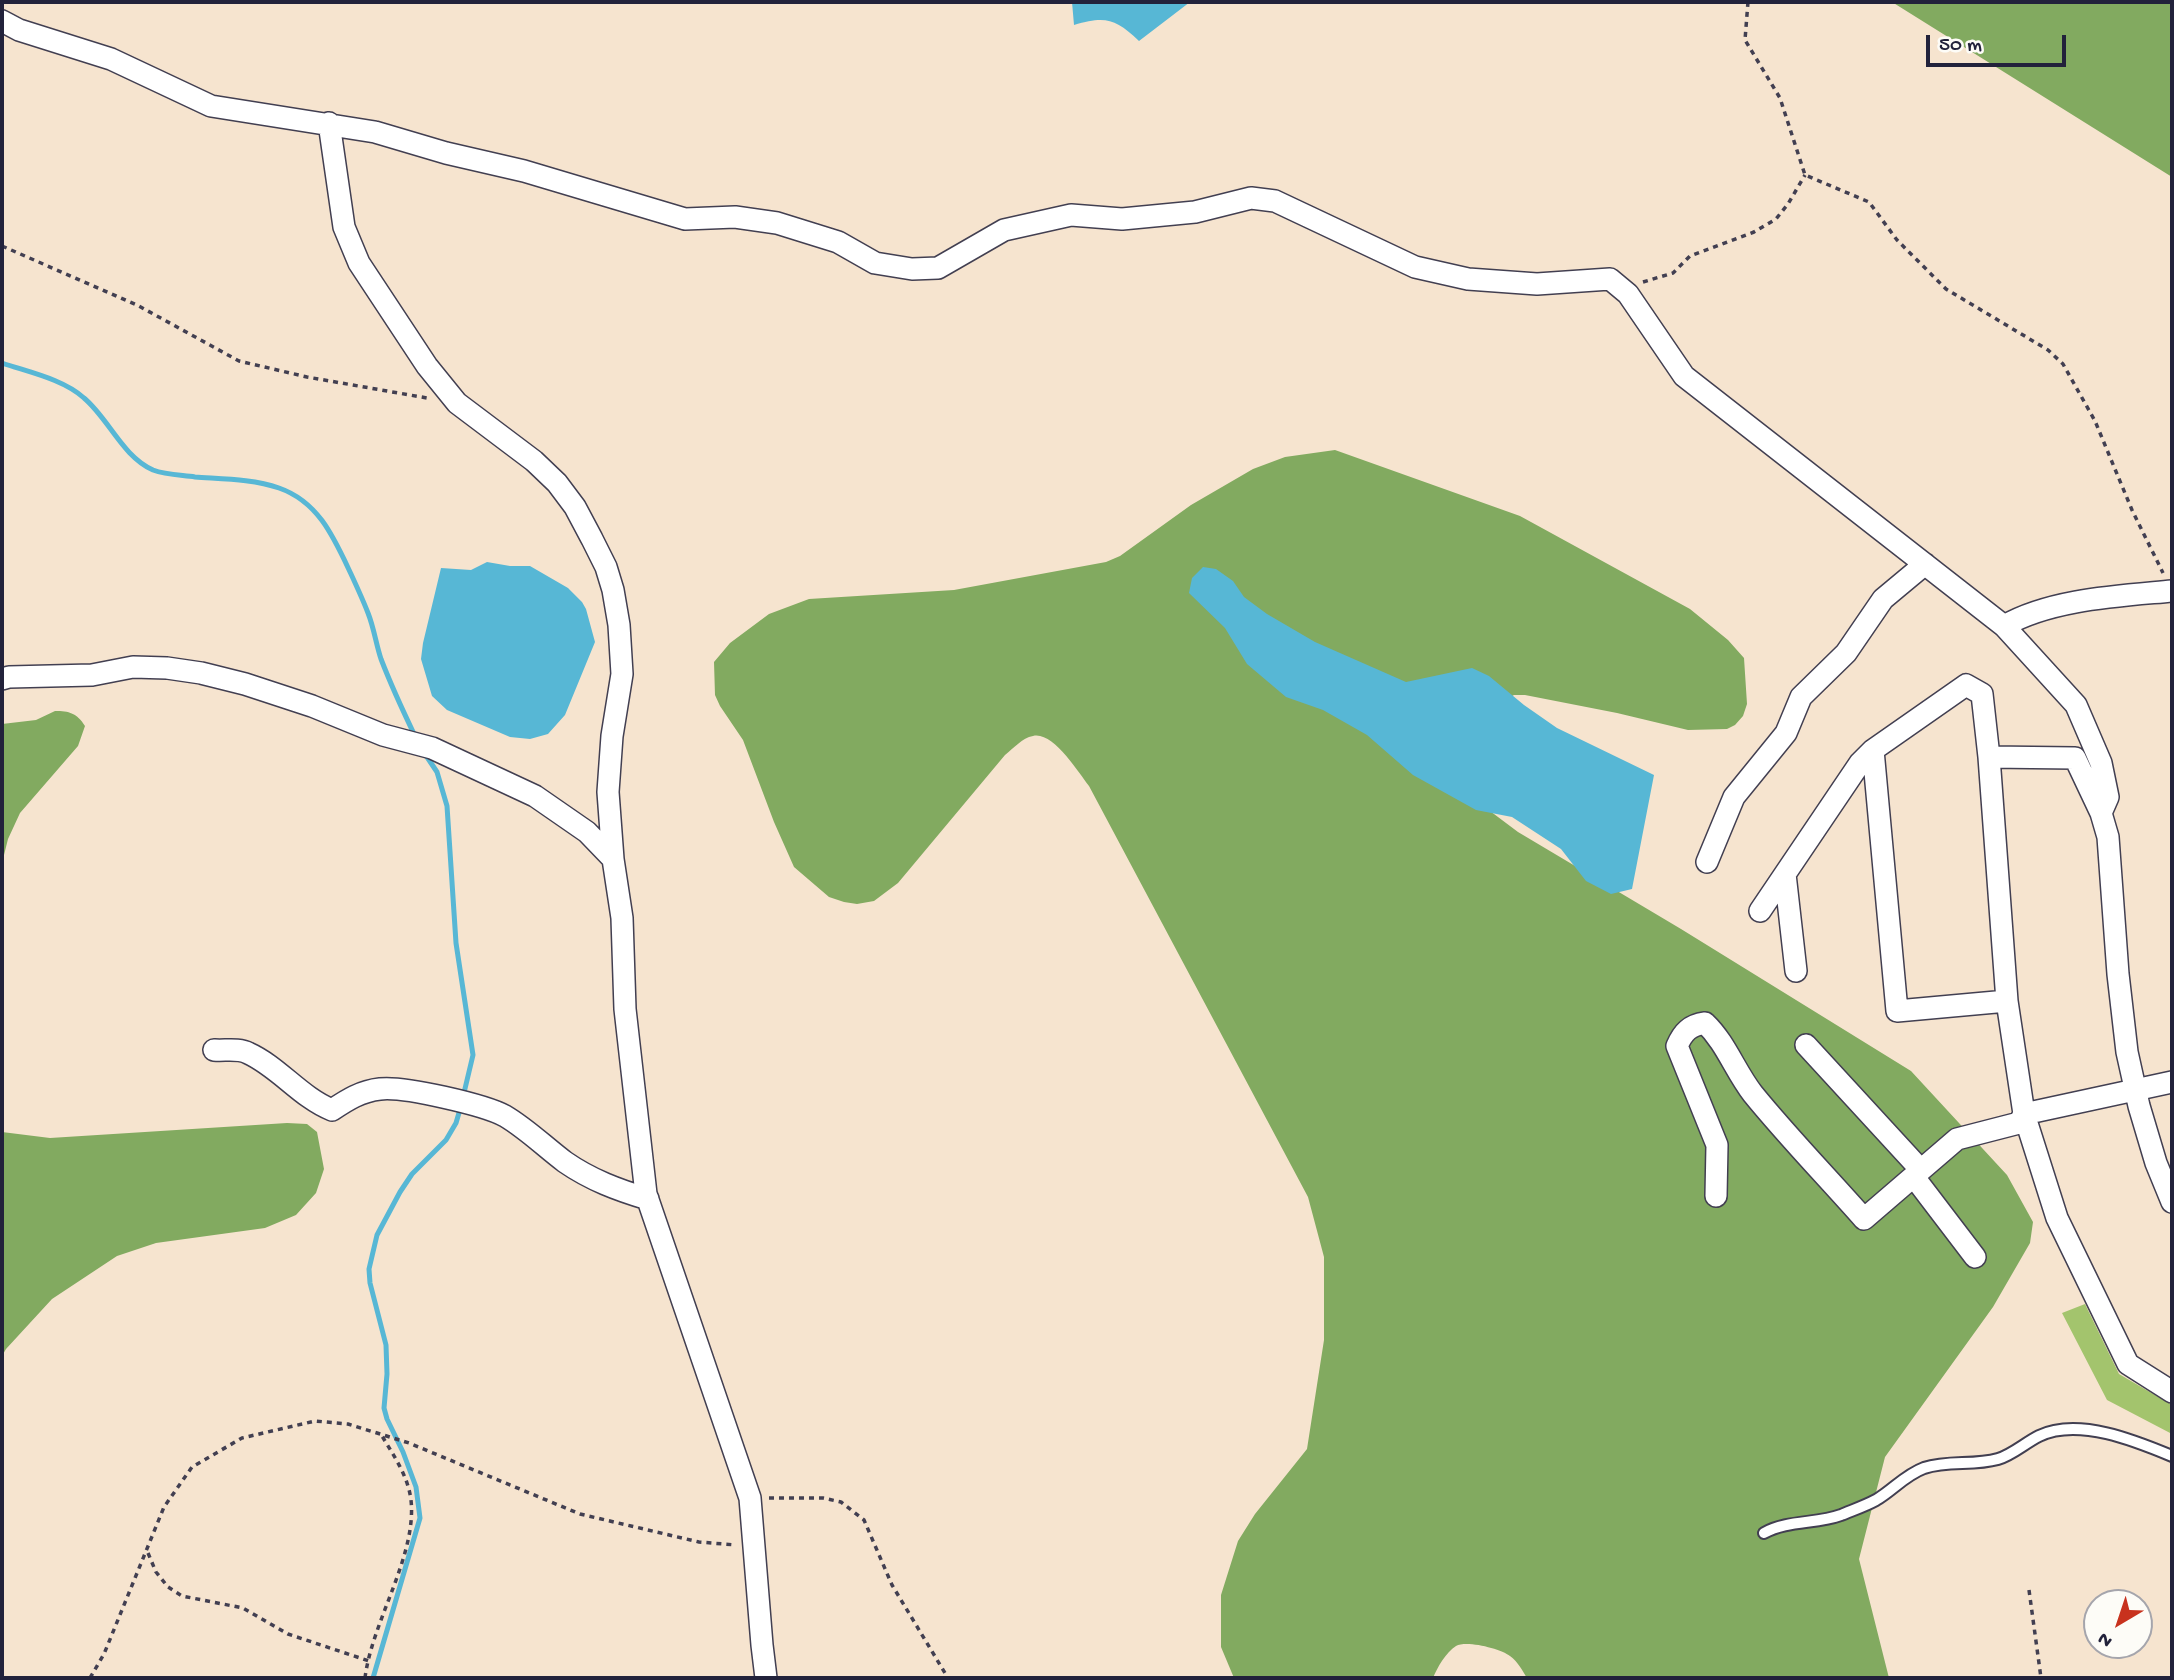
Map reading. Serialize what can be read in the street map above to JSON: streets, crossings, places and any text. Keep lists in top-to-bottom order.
{
  "scale_bar": "50 m",
  "north": "bottom left"
}
